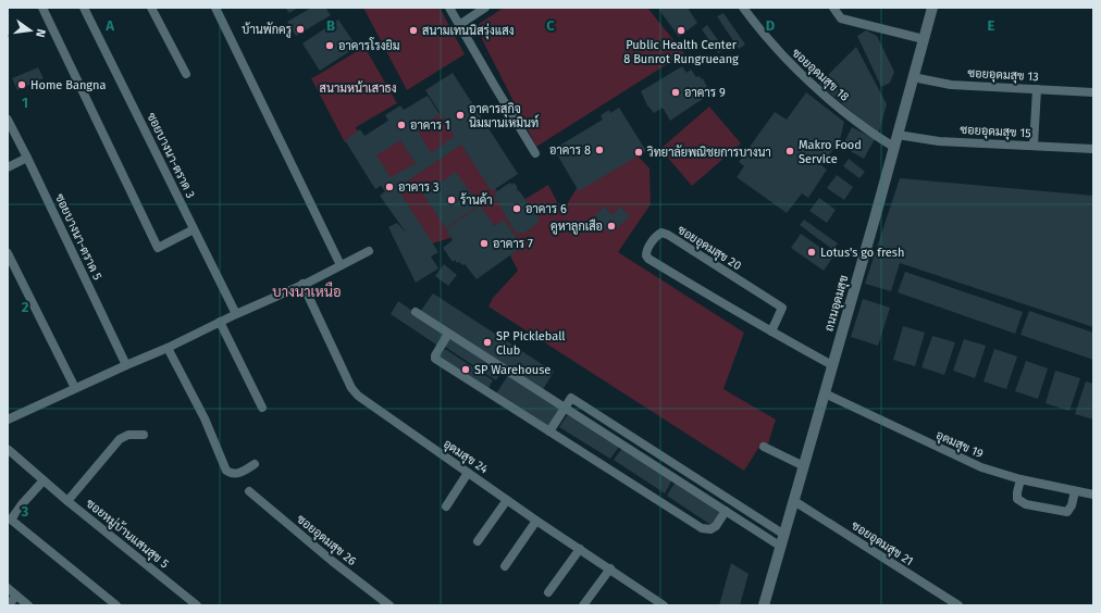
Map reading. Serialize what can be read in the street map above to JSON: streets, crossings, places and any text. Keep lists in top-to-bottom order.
{
  "streets": {
    "main road": ["ถนนอุดมสุข"],
    "street": [
      "ซอยอุดมสุข 18",
      "ซอยอุดมสุข 13",
      "ซอยอุดมสุข 15",
      "ซอยบางนา-ตราด 3",
      "ซอยบางนา-ตราด 5",
      "ซอยอุดมสุข 20",
      "อุดมสุข 19",
      "อุดมสุข 24",
      "ซอยหมู่บ้านแสนสุข 5",
      "ซอยอุดมสุข 26",
      "ซอยอุดมสุข 21"
    ]
  },
  "crossings": [
    ["ซอยอุดมสุข 18", "ถนนอุดมสุข"],
    ["ซอยอุดมสุข 13", "ถนนอุดมสุข"],
    ["ซอยอุดมสุข 15", "ถนนอุดมสุข"],
    ["ซอยอุดมสุข 20", "ถนนอุดมสุข"],
    ["ถนนอุดมสุข", "อุดมสุข 19"],
    ["ถนนอุดมสุข", "ซอยอุดมสุข 21"]
  ],
  "districts": ["บางนาเหนือ"],
  "parks": ["สนามหน้าเสาธง"],
  "places": [
    "บ้านพักครู",
    "สนามเทนนิสรุ่งแสง",
    "Public Health Center 8 Bunrot Rungrueang",
    "อาคารโรงยิม",
    "Home Bangna",
    "อาคาร 9",
    "อาคารสุกิจ นิมมานเหมินท์",
    "อาคาร 1",
    "อาคาร 8",
    "Makro Food Service",
    "วิทยาลัยพณิชยการบางนา",
    "อาคาร 3",
    "ร้านค้า",
    "อาคาร 6",
    "คูหาลูกเสือ",
    "อาคาร 7",
    "Lotus's go fresh",
    "SP Pickleball Club",
    "SP Warehouse"
  ],
  "north": "right",
  "grid": {
    "columns": [
      "A",
      "B",
      "C",
      "D",
      "E"
    ],
    "rows": ["1", "2", "3"]
  }
}
